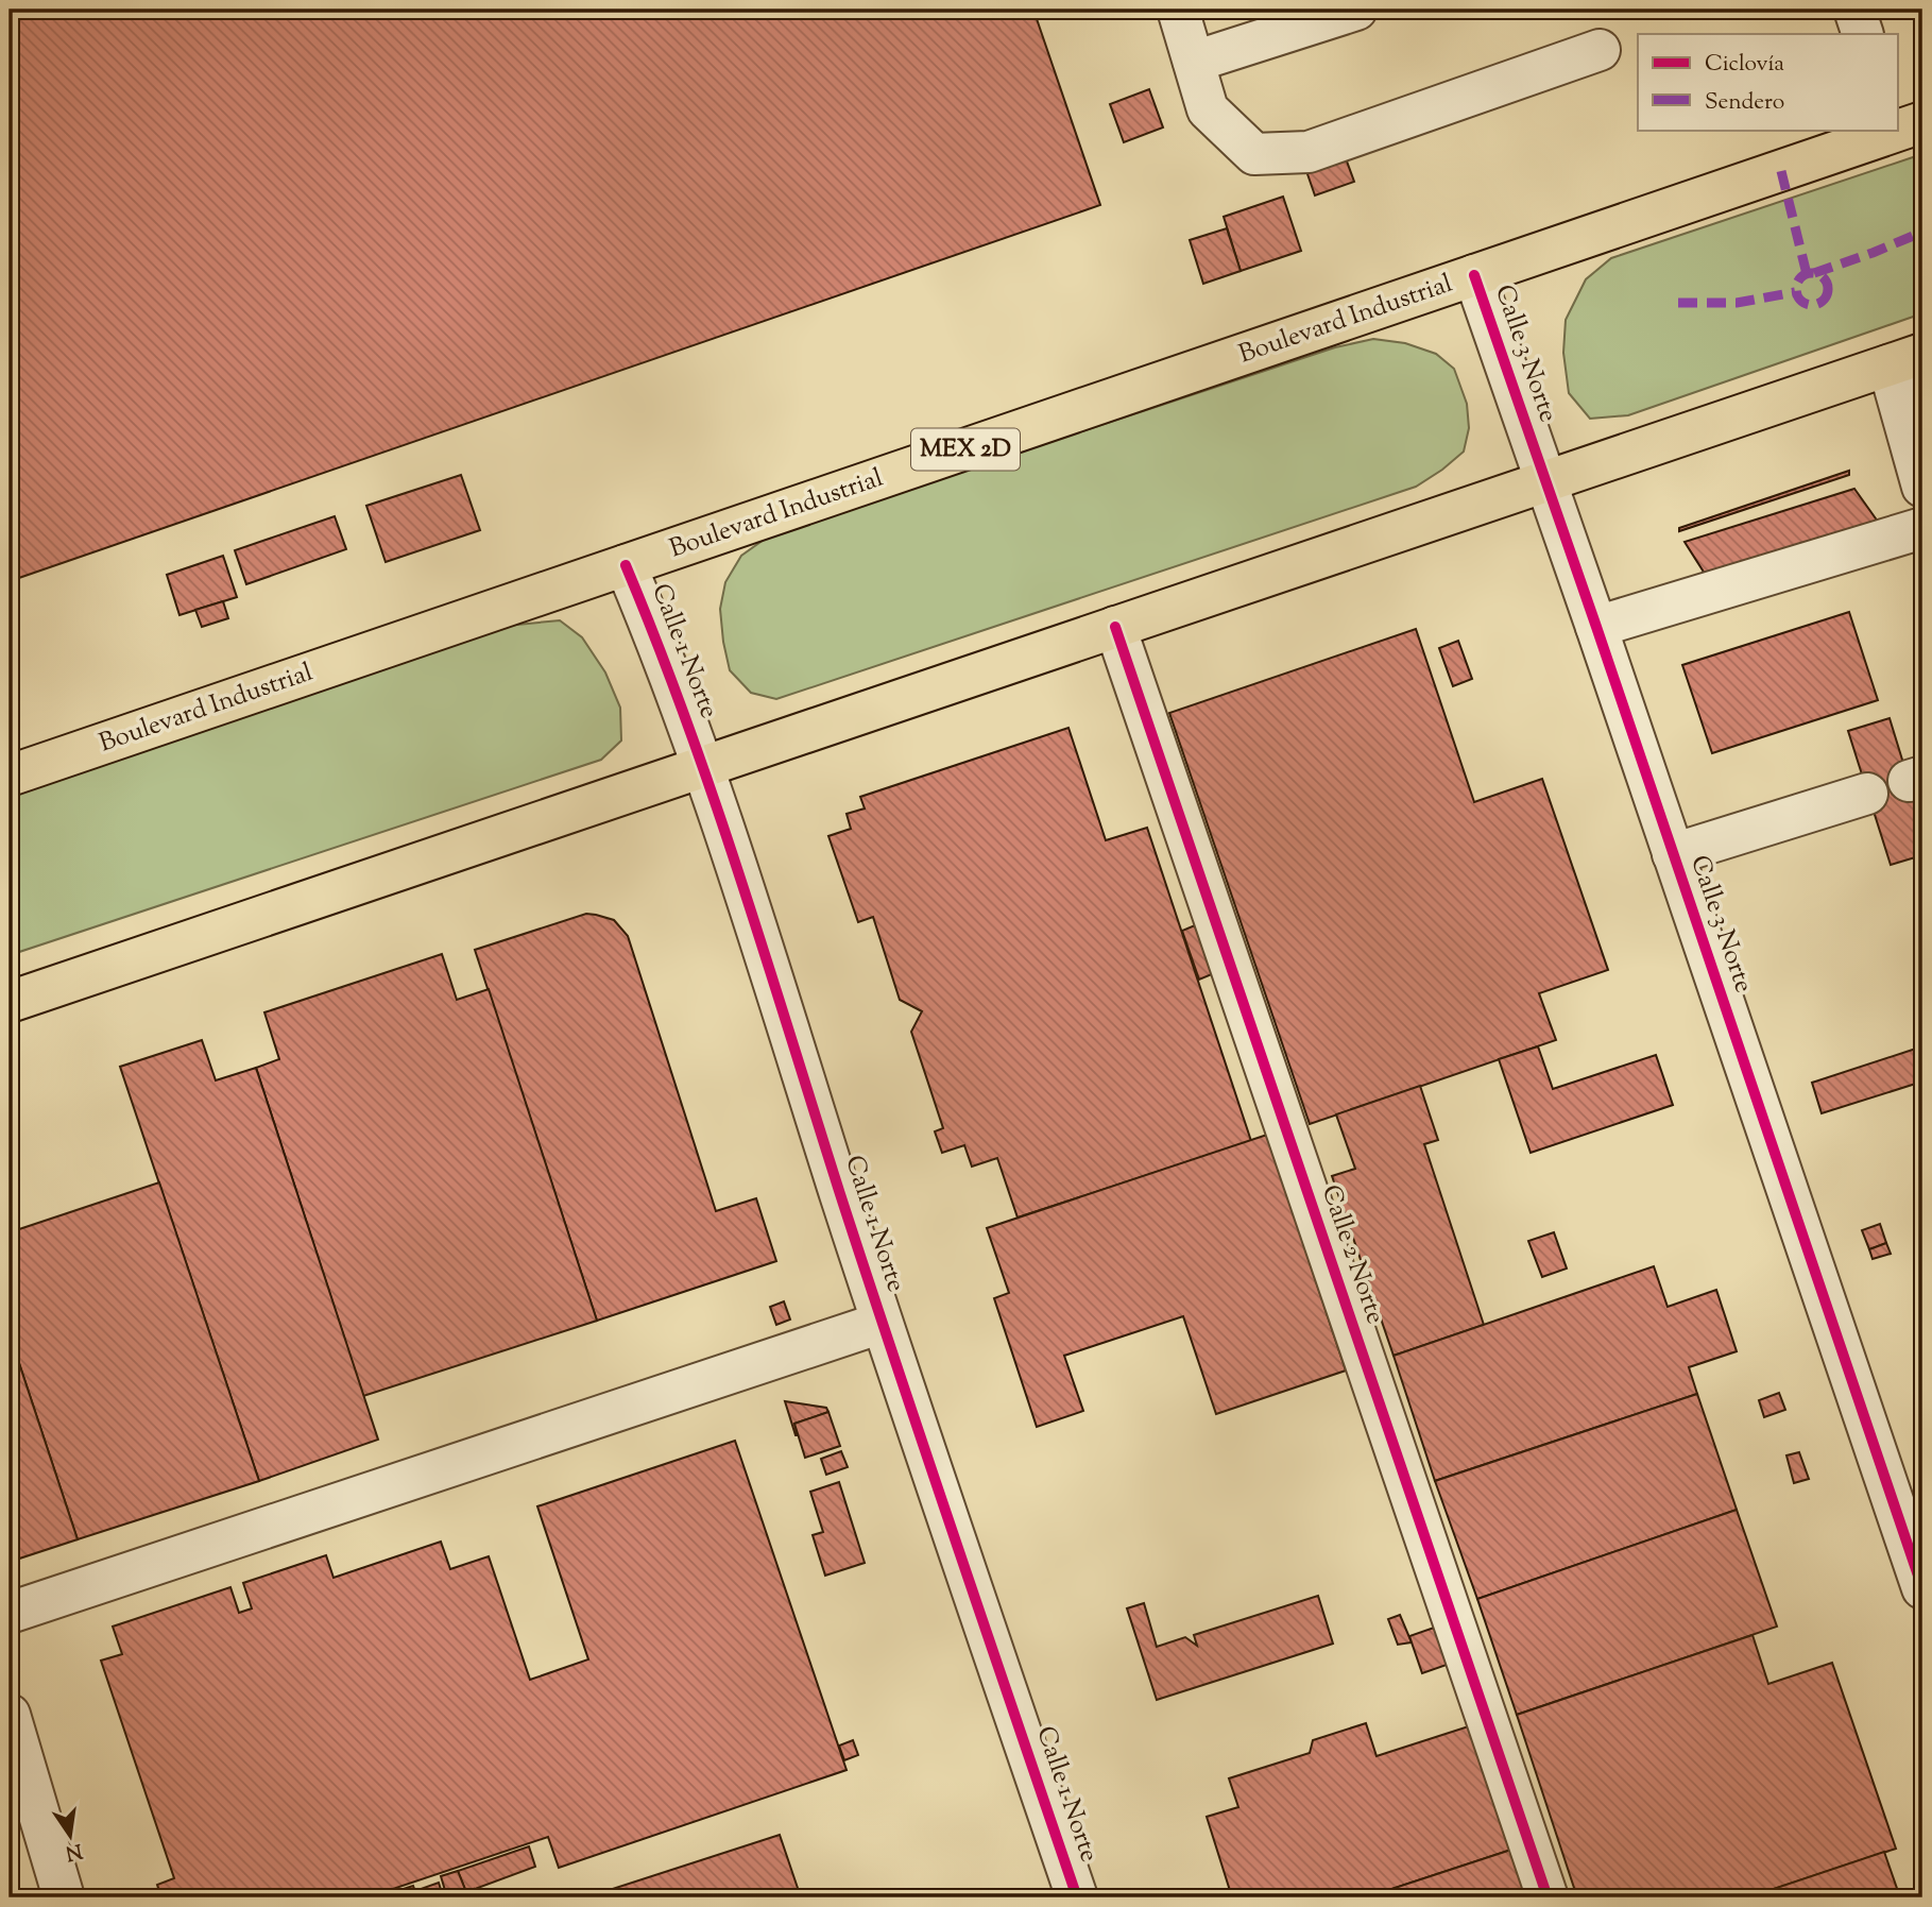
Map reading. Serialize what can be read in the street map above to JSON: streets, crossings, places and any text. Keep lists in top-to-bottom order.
{
  "streets": {
    "highway": ["Boulevard Industrial", "MEX 2D"],
    "street": ["Calle 3 Norte", "Calle 1 Norte", "Calle 2 Norte"]
  },
  "crossings": [
    ["Boulevard Industrial", "Calle 3 Norte"],
    ["Boulevard Industrial", "Calle 1 Norte"]
  ],
  "legend": ["Ciclovía", "Sendero"],
  "north": "bottom"
}
